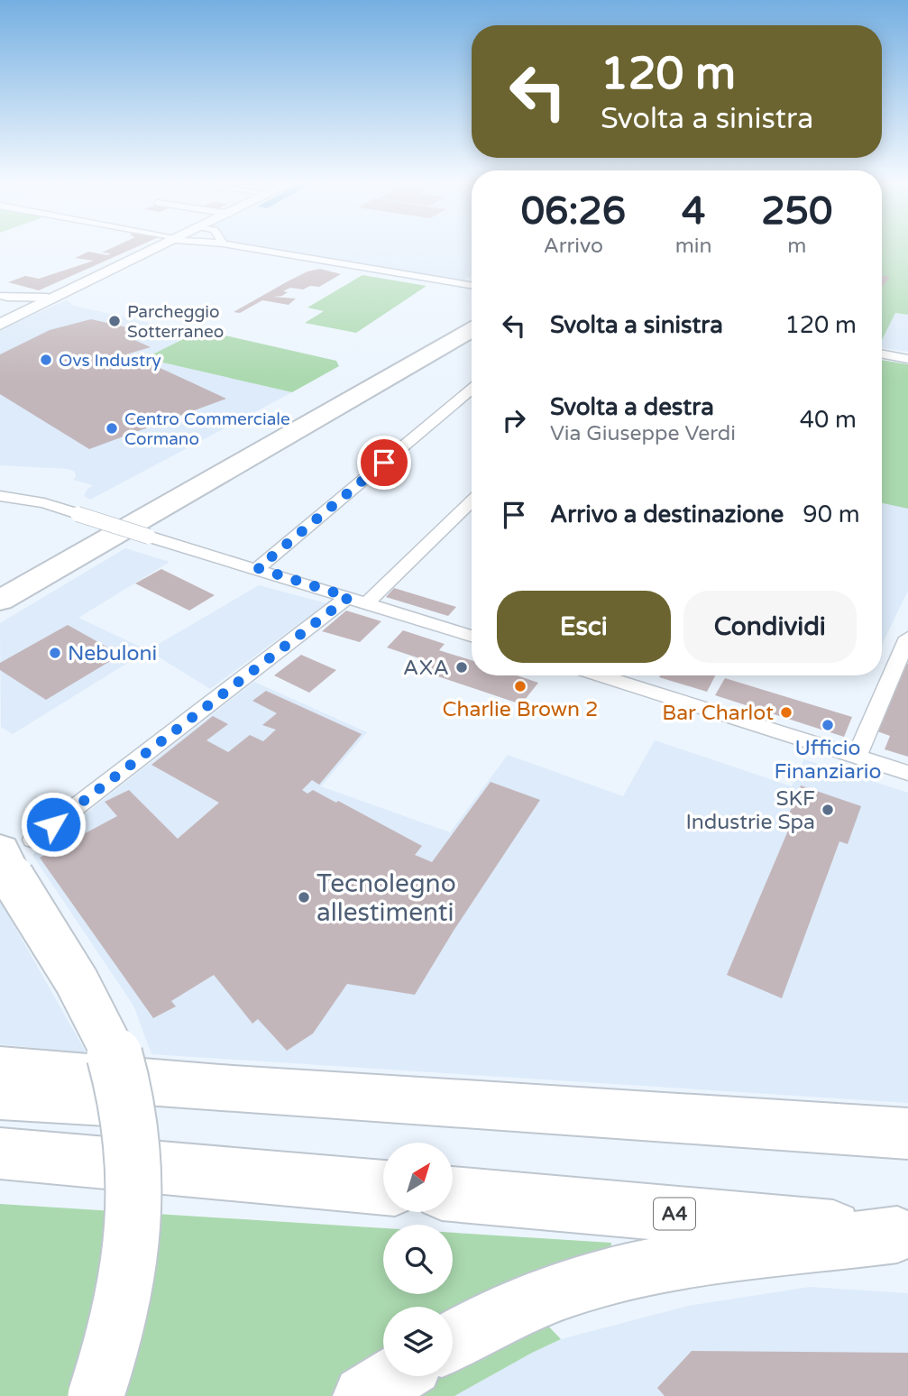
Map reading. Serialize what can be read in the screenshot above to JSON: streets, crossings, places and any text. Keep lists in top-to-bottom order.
{
  "streets": {
    "highway": ["A4"]
  },
  "places": [
    "Parcheggio Sotterraneo",
    "Ovs Industry",
    "Centro Commerciale Cormano",
    "Nebuloni",
    "AXA",
    "Charlie Brown 2",
    "Bar Charlot",
    "Ufficio Finanziario",
    "SKF Industrie Spa",
    "Tecnolegno allestimenti"
  ],
  "north": "top right",
  "page": {
    "turn": ["120 m", "Svolta a sinistra"],
    "eta": [
      "06:26",
      "Arrivo",
      "4",
      "min",
      "250",
      "m"
    ],
    "list": [
      {
        "name": "Svolta a sinistra",
        "value": "120 m"
      },
      {
        "name": "Svolta a destra",
        "note": "Via Giuseppe Verdi",
        "value": "40 m"
      },
      {
        "name": "Arrivo a destinazione",
        "value": "90 m"
      }
    ],
    "buttons": ["Esci", "Condividi"]
  }
}
